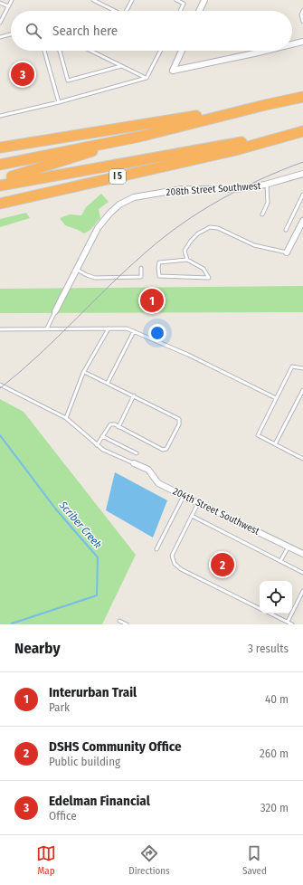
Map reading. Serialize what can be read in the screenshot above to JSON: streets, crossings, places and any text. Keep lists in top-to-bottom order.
{
  "streets": {
    "highway": ["I 5"],
    "street": ["208th Street Southwest", "204th Street Southwest"]
  },
  "water": ["Scriber Creek"],
  "page": {
    "search": "Search here",
    "pins": ["3", "1", "2"],
    "heading": ["Nearby", "3 results"],
    "list": [
      {
        "mark": "1",
        "name": "Interurban Trail",
        "note": "Park",
        "value": "40 m"
      },
      {
        "mark": "2",
        "name": "DSHS Community Office",
        "note": "Public building",
        "value": "260 m"
      },
      {
        "mark": "3",
        "name": "Edelman Financial",
        "note": "Office",
        "value": "320 m"
      }
    ],
    "nav": ["Map", "Directions", "Saved"]
  }
}
